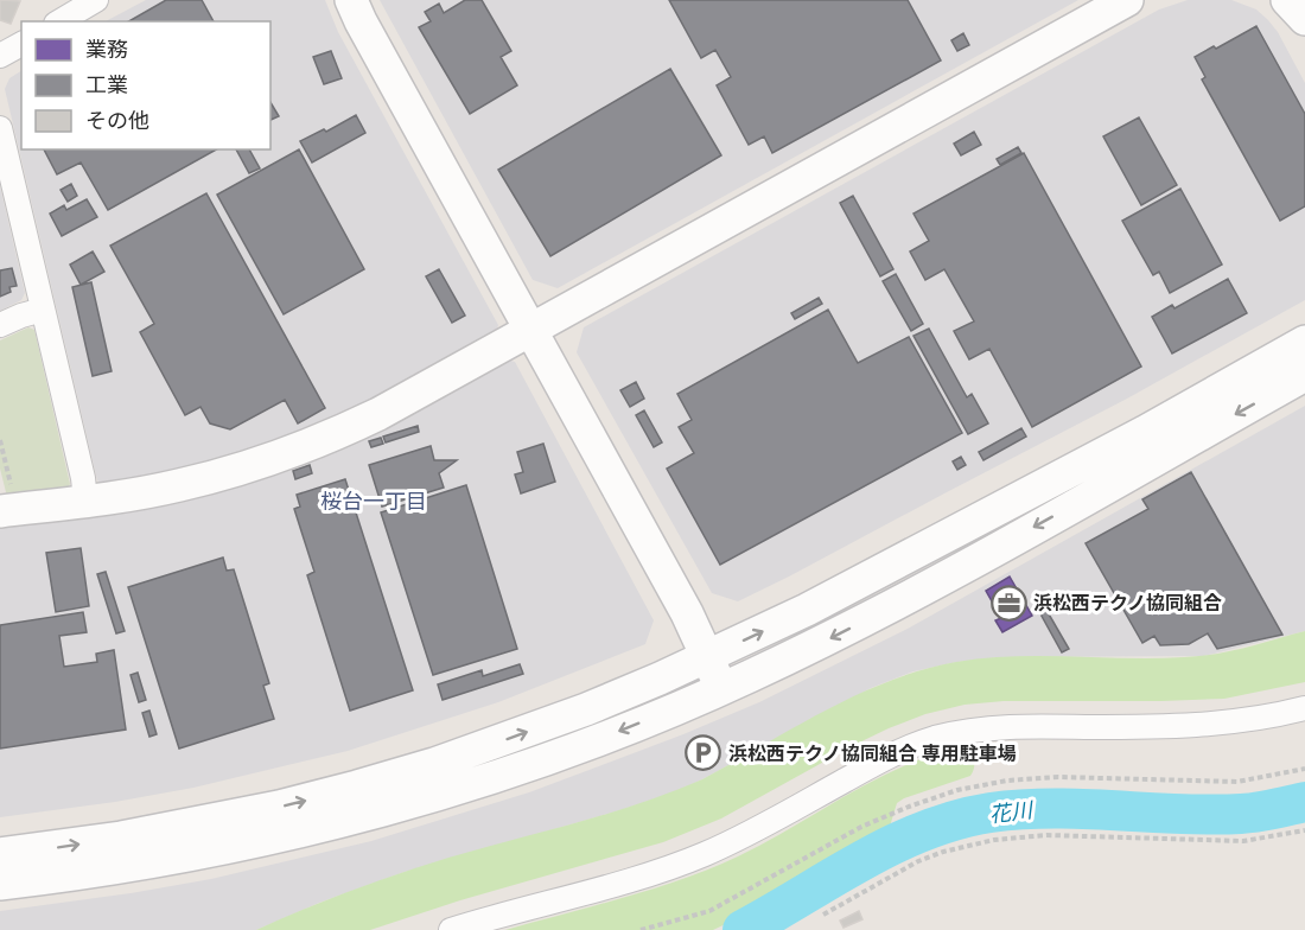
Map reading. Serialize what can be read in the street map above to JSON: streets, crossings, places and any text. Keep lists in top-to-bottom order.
{
  "districts": ["桜台一丁目"],
  "water": ["花川"],
  "places": {
    "office": ["浜松西テクノ協同組合"],
    "parking": ["浜松西テクノ協同組合 専用駐車場"]
  },
  "legend": ["業務", "工業", "その他"]
}
